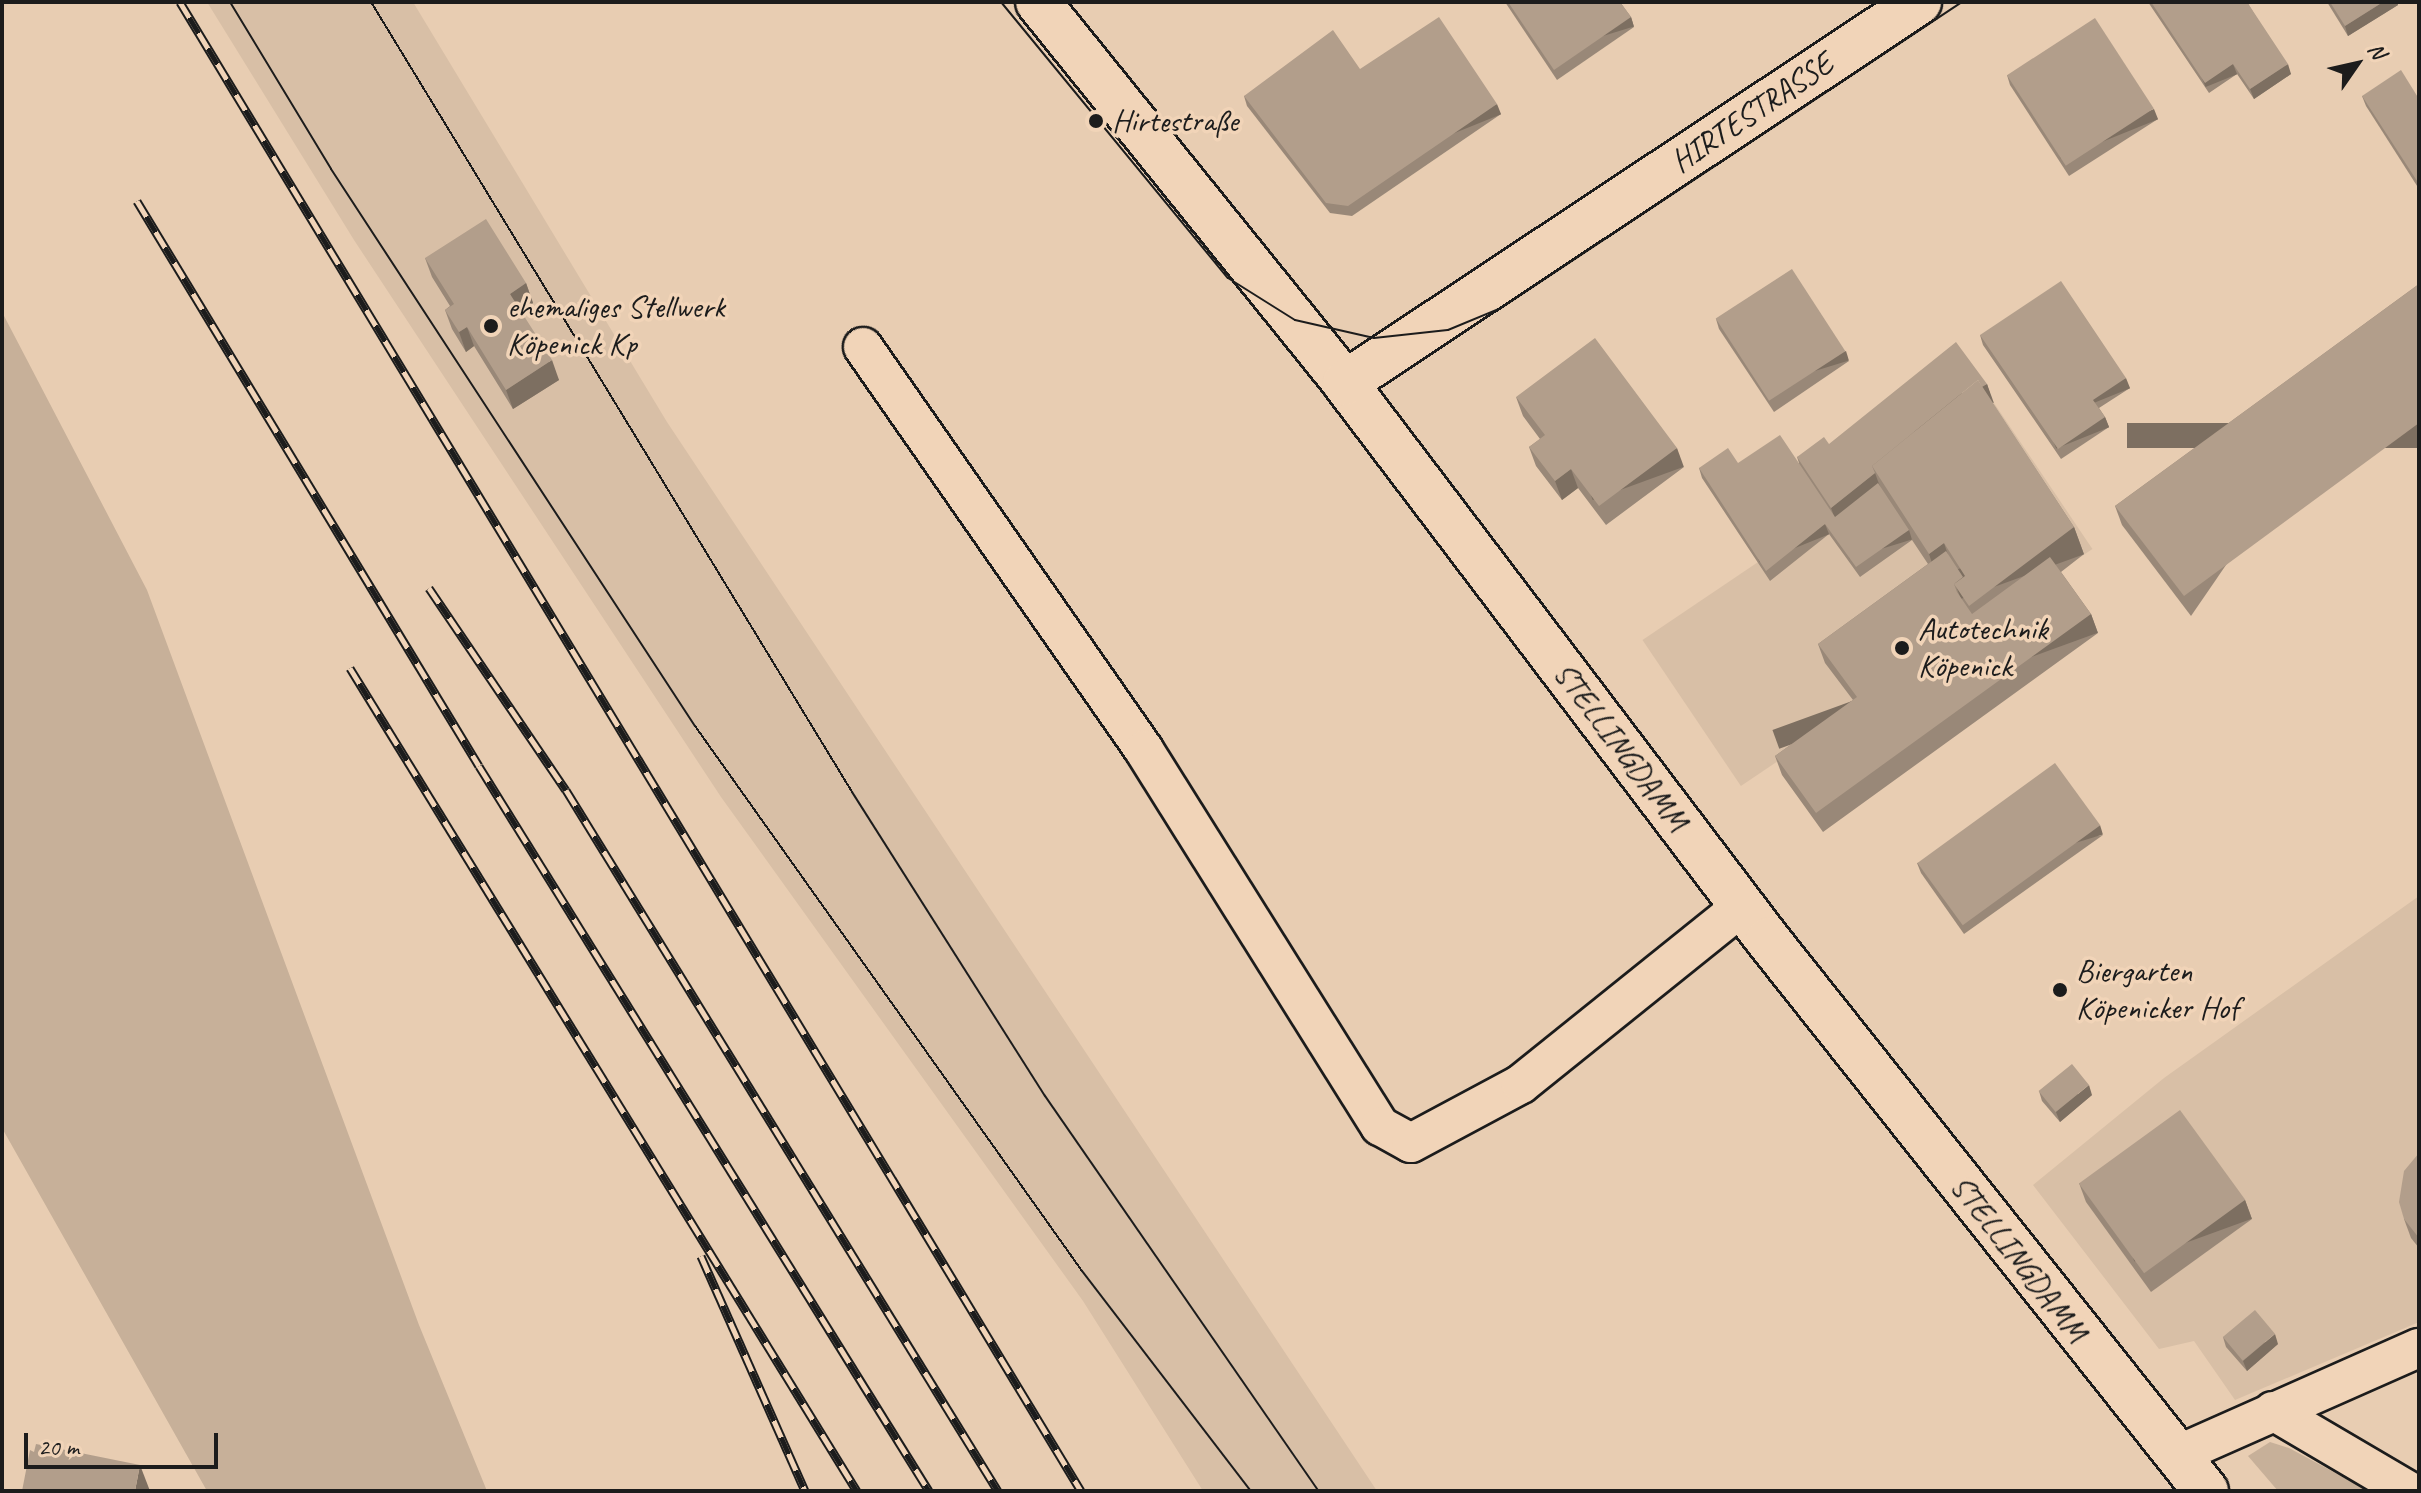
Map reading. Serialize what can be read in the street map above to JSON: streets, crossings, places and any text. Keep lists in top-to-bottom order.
{
  "streets": {
    "street": ["HIRTESTRASSE", "STELLINGDAMM"]
  },
  "crossings": [
    ["HIRTESTRASSE", "STELLINGDAMM"]
  ],
  "places": [
    "Hirtestraße",
    "ehemaliges Stellwerk Köpenick Kp",
    "Autotechnik Köpenick",
    "Biergarten Köpenicker Hof"
  ],
  "scale_bar": "20 m",
  "north": "top right"
}
